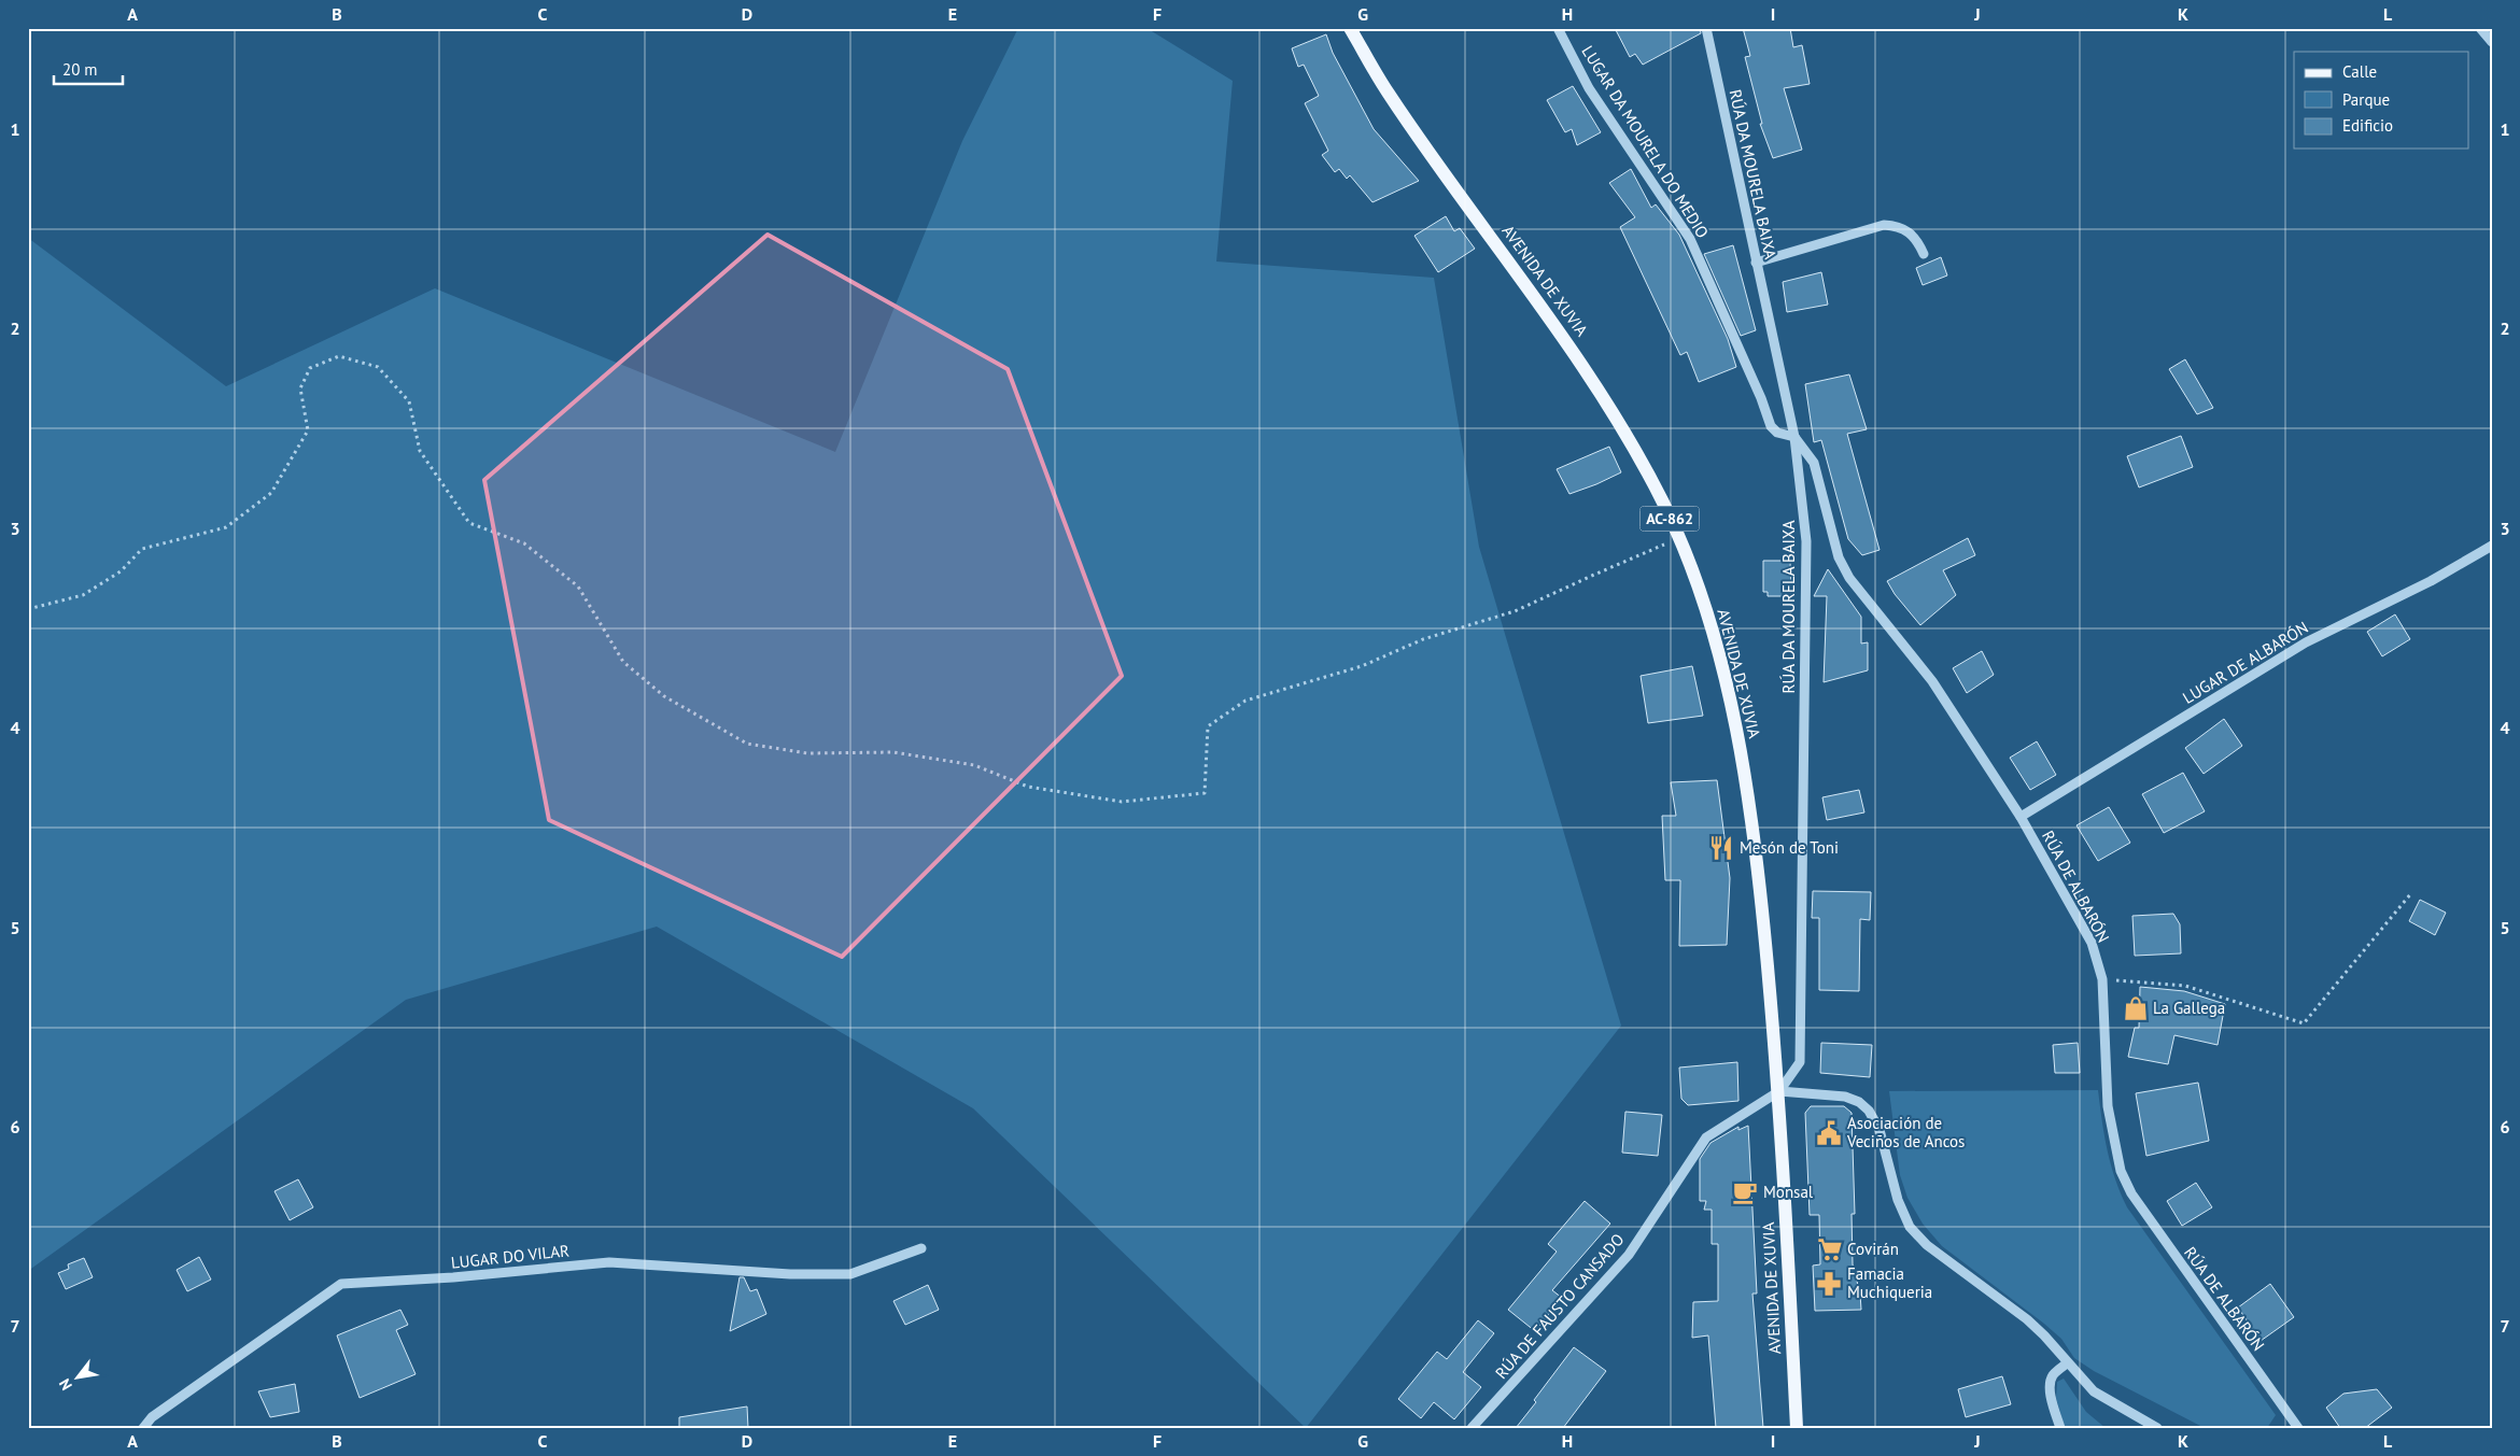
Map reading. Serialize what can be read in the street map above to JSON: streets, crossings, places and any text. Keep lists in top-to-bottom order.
{
  "streets": {
    "main road": ["AVENIDA DE XUVIA", "AC-862"],
    "street": [
      "LUGAR DA MOURELA DO MEDIO",
      "RÚA DA MOURELA BAIXA",
      "LUGAR DE ALBARÓN",
      "RÚA DE ALBARÓN",
      "LUGAR DO VILAR",
      "RÚA DE FAUSTO CANSADO"
    ]
  },
  "crossings": [
    ["LUGAR DA MOURELA DO MEDIO", "RÚA DA MOURELA BAIXA"],
    ["LUGAR DA MOURELA DO MEDIO", "RÚA DE ALBARÓN"],
    ["RÚA DA MOURELA BAIXA", "AVENIDA DE XUVIA"],
    ["RÚA DA MOURELA BAIXA", "RÚA DE ALBARÓN"],
    ["RÚA DA MOURELA BAIXA", "RÚA DE FAUSTO CANSADO"],
    ["AVENIDA DE XUVIA", "RÚA DE FAUSTO CANSADO"],
    ["LUGAR DE ALBARÓN", "RÚA DE ALBARÓN"]
  ],
  "places": {
    "restaurant": ["Mesón de Toni"],
    "shop": ["La Gallega"],
    "public building": ["Asociación de Veciños de Ancos"],
    "cafe": ["Monsal"],
    "supermarket": ["Covirán"],
    "pharmacy": ["Famacia Muchiqueria"]
  },
  "legend": ["Calle", "Parque", "Edificio"],
  "scale_bar": "20 m",
  "north": "bottom left",
  "grid": {
    "columns": [
      "A",
      "B",
      "C",
      "D",
      "E",
      "F",
      "G",
      "H",
      "I",
      "J",
      "K",
      "L"
    ],
    "rows": [
      "1",
      "2",
      "3",
      "4",
      "5",
      "6",
      "7"
    ]
  }
}
